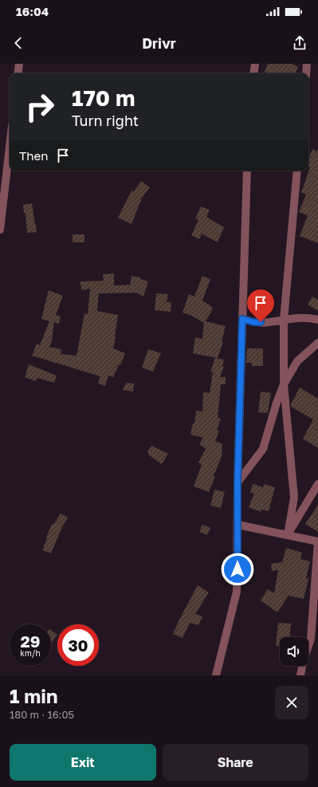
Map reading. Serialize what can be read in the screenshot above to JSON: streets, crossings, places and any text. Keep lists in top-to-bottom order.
{
  "page": {
    "status": "16:04",
    "header": "Drivr",
    "turn": ["170 m", "Turn right"],
    "then": "Then",
    "speed": "29 km/h",
    "limit": "30",
    "heading": ["1 min", "180 m · 16:05"],
    "buttons": ["Exit", "Share"]
  }
}
